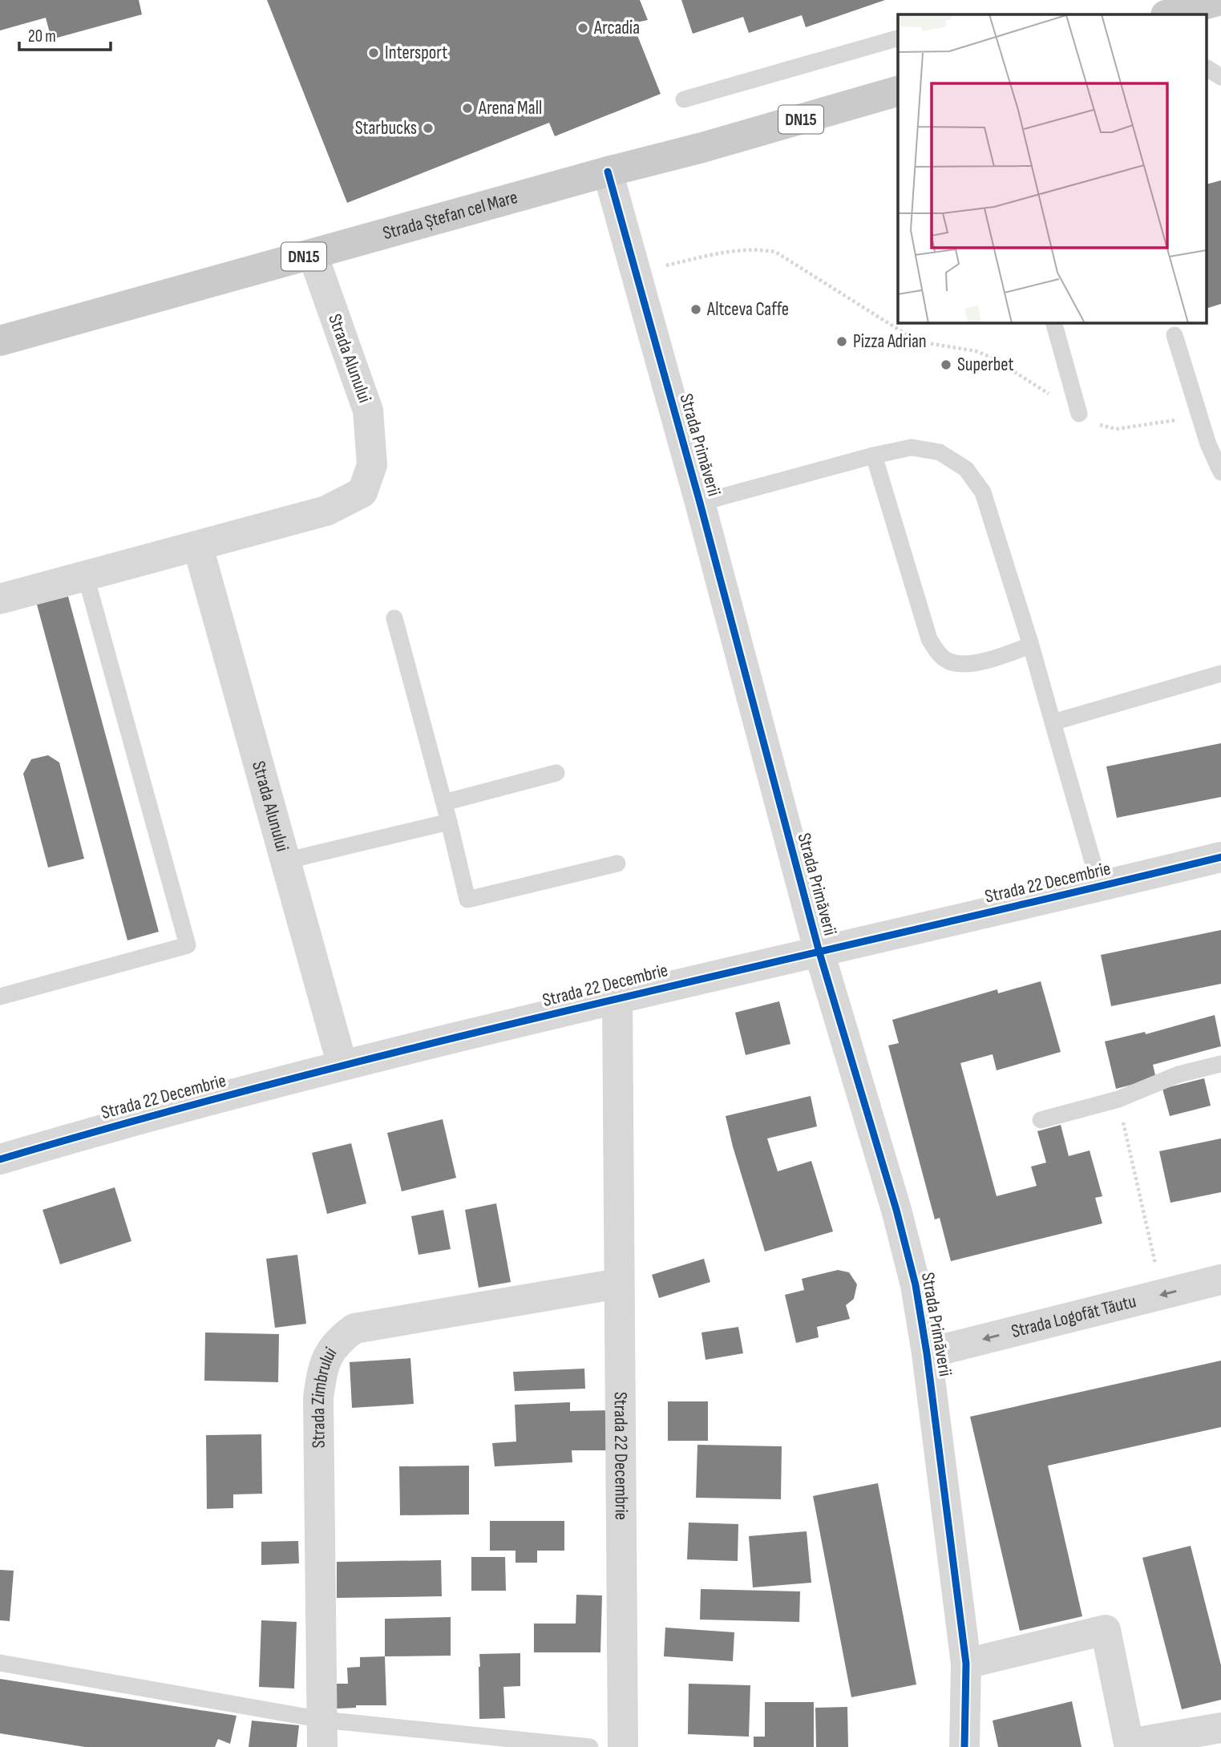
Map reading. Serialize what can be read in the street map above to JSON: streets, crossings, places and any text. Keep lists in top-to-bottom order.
{
  "streets": {
    "main road": ["DN15", "Strada Ștefan cel Mare"],
    "street": [
      "Strada Alunului",
      "Strada Primăverii",
      "Strada 22 Decembrie",
      "Strada Logofăt Tăutu",
      "Strada Zimbrului"
    ]
  },
  "crossings": [
    ["Strada Ștefan cel Mare", "Strada Alunului"],
    ["Strada Ștefan cel Mare", "Strada Primăverii"],
    ["Strada Alunului", "Strada 22 Decembrie"],
    ["Strada Primăverii", "Strada 22 Decembrie"],
    ["Strada Primăverii", "Strada Logofăt Tăutu"],
    ["Strada 22 Decembrie", "Strada Zimbrului"]
  ],
  "one_way": ["Strada Logofăt Tăutu"],
  "places": [
    "Arcadia",
    "Intersport",
    "Arena Mall",
    "Starbucks",
    "Altceva Caffe",
    "Pizza Adrian",
    "Superbet"
  ],
  "scale_bar": "20 m"
}
